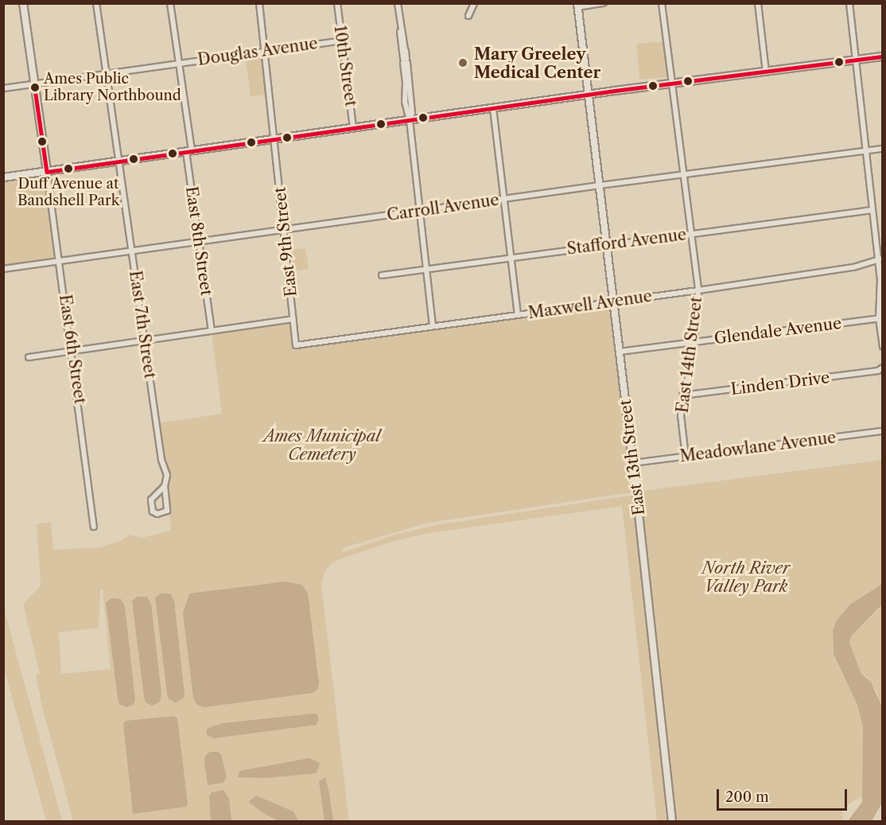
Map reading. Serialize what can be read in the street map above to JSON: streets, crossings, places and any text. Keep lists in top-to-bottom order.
{
  "streets": {
    "main road": ["East 13th Street"],
    "street": [
      "Douglas Avenue",
      "10th Street",
      "Carroll Avenue",
      "East 8th Street",
      "East 9th Street",
      "Stafford Avenue",
      "Maxwell Avenue",
      "East 7th Street",
      "Glendale Avenue",
      "East 6th Street",
      "East 14th Street",
      "Linden Drive",
      "Meadowlane Avenue"
    ]
  },
  "crossings": [
    ["Douglas Avenue", "10th Street"],
    ["Douglas Avenue", "East 8th Street"],
    ["Douglas Avenue", "East 9th Street"],
    ["Douglas Avenue", "East 7th Street"],
    ["Carroll Avenue", "East 8th Street"],
    ["Carroll Avenue", "East 9th Street"],
    ["Carroll Avenue", "East 7th Street"],
    ["Carroll Avenue", "East 6th Street"],
    ["Carroll Avenue", "East 14th Street"],
    ["Carroll Avenue", "East 13th Street"],
    ["East 9th Street", "Maxwell Avenue"],
    ["Stafford Avenue", "East 14th Street"],
    ["Stafford Avenue", "East 13th Street"],
    ["Maxwell Avenue", "East 14th Street"],
    ["Maxwell Avenue", "East 13th Street"],
    ["Glendale Avenue", "East 14th Street"],
    ["Glendale Avenue", "East 13th Street"],
    ["East 14th Street", "Linden Drive"],
    ["East 14th Street", "Meadowlane Avenue"],
    ["Meadowlane Avenue", "East 13th Street"]
  ],
  "parks": ["Ames Municipal Cemetery", "North River Valley Park"],
  "places": ["Mary Greeley Medical Center", "Ames Public Library Northbound", "Duff Avenue at Bandshell Park"],
  "scale_bar": "200 m"
}
